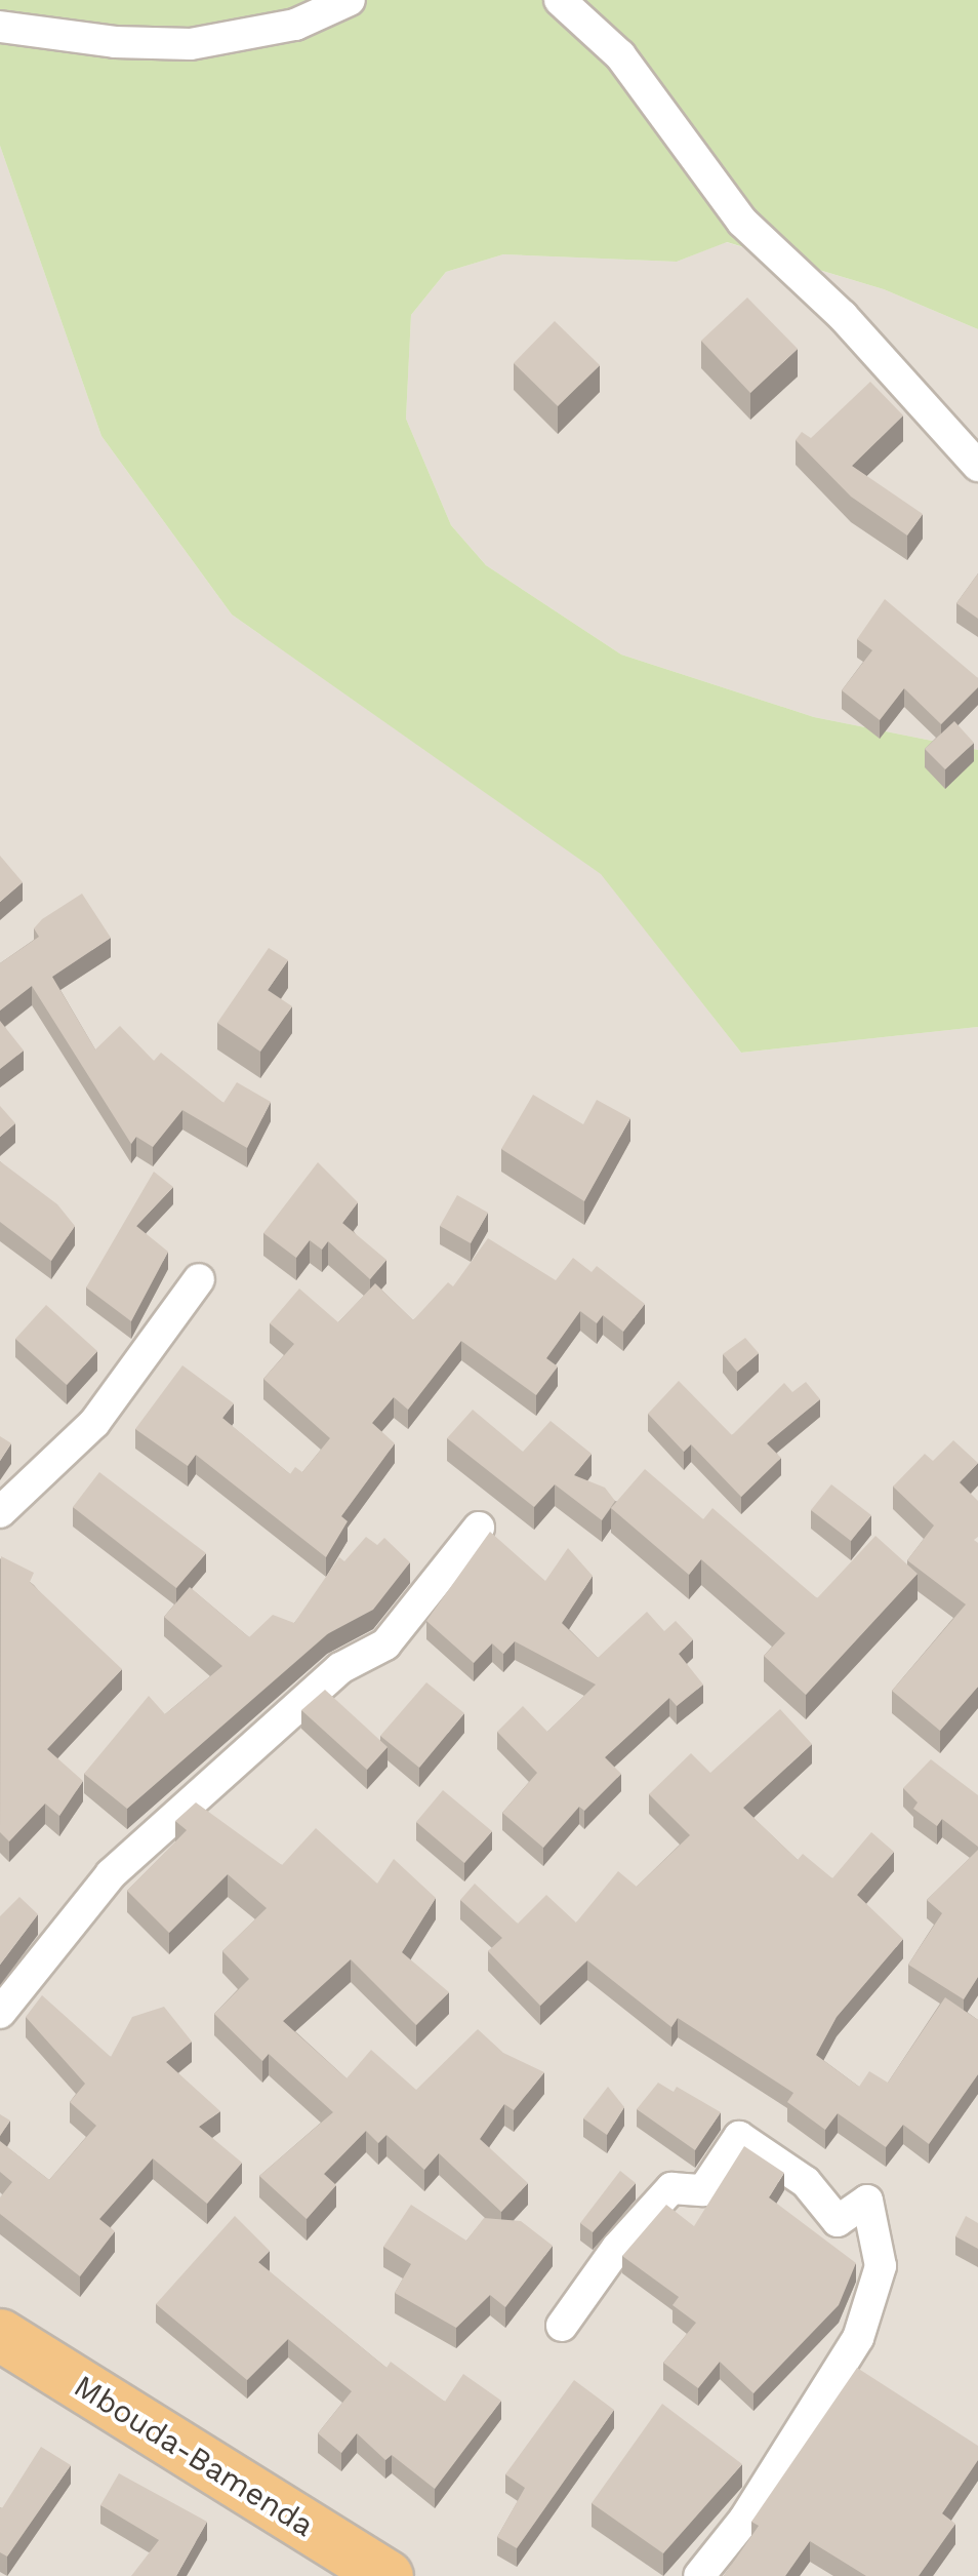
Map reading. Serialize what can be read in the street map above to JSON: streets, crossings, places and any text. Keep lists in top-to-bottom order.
{
  "streets": {
    "highway": ["Mbouda-Bamenda"]
  }
}
